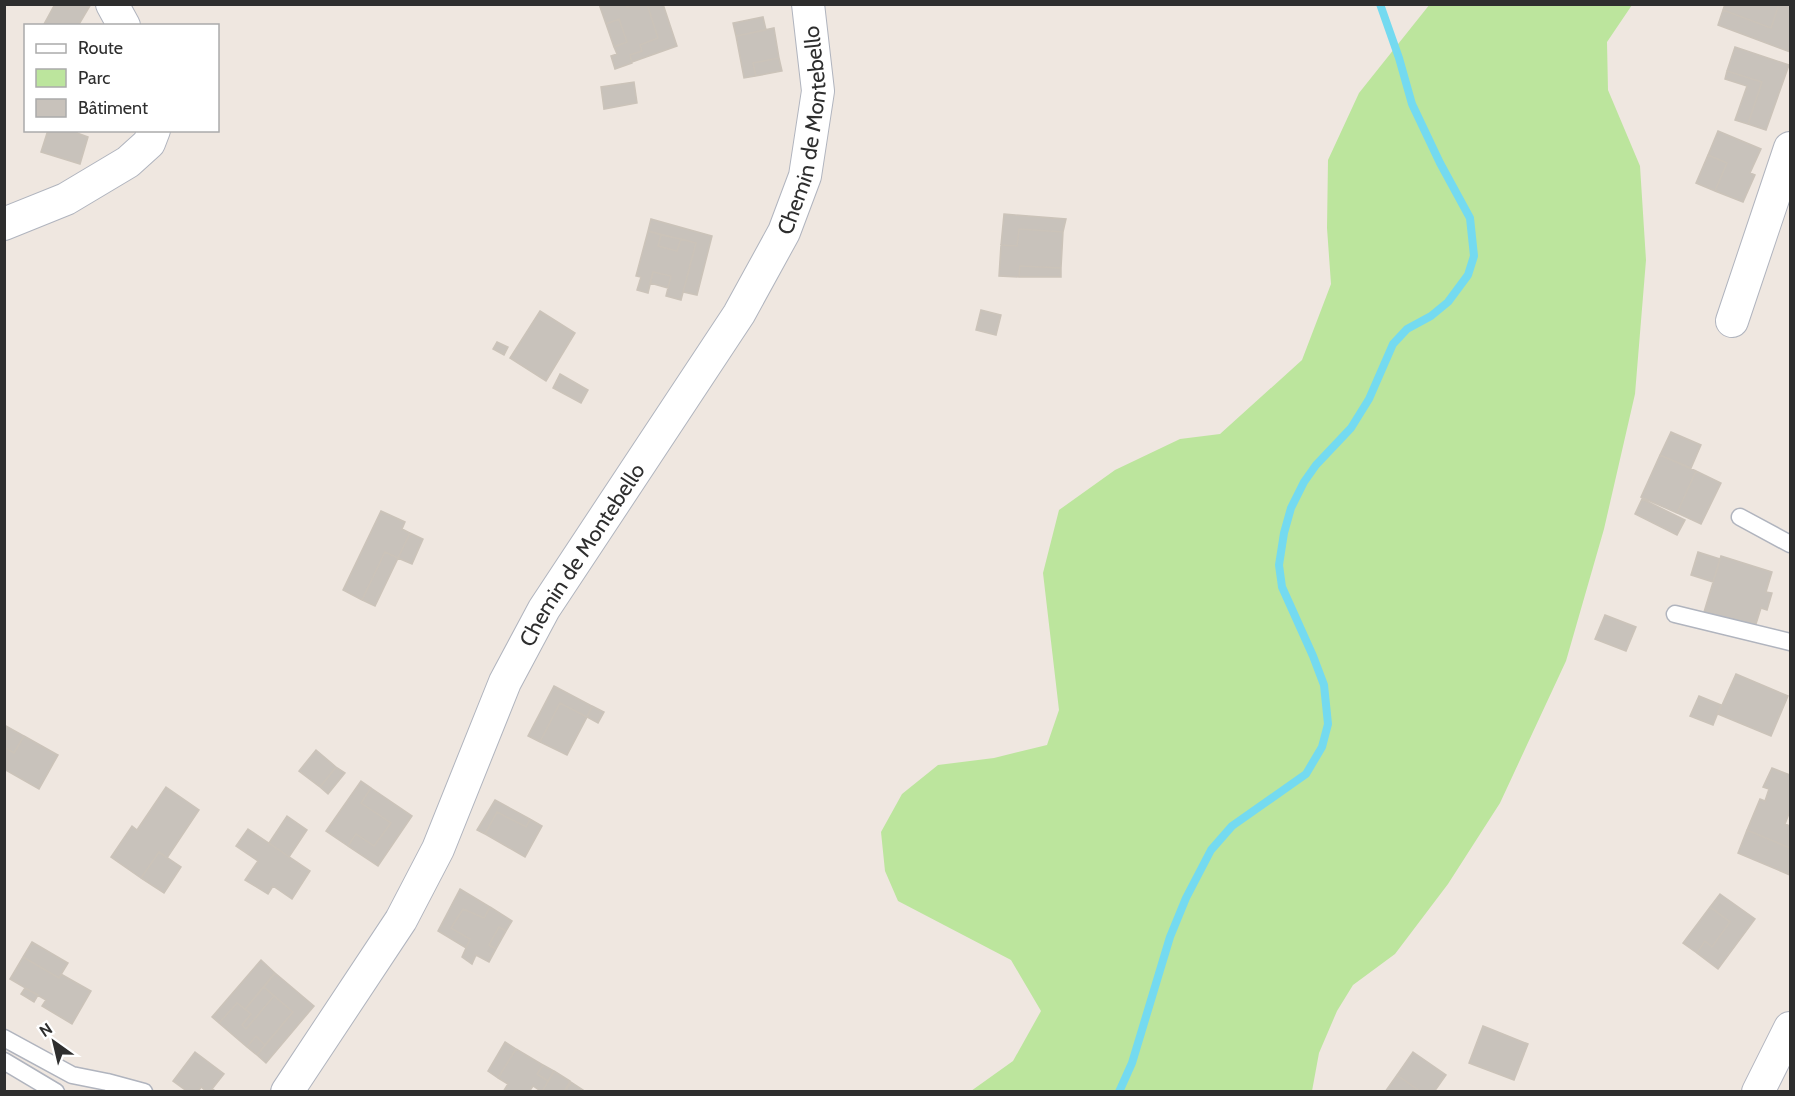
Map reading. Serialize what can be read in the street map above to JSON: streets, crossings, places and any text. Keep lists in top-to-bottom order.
{
  "streets": {
    "street": ["Chemin de Montebello"]
  },
  "legend": ["Route", "Parc", "Bâtiment"],
  "north": "top left"
}
